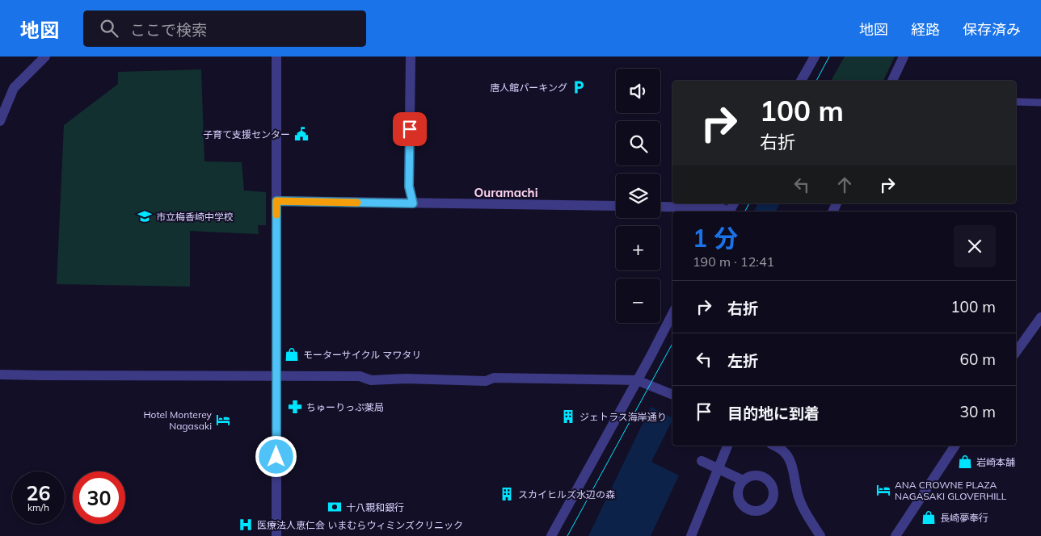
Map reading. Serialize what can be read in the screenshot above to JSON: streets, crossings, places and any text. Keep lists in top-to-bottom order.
{
  "districts": ["Ouramachi"],
  "places": {
    "parking": ["唐人館パーキング"],
    "public building": ["子育て支援センター"],
    "school or university": ["市立梅香崎中学校"],
    "shop": ["モーターサイクル マワタリ", "岩崎本舗", "長崎夢奉行"],
    "pharmacy": ["ちゅーりっぷ薬局"],
    "building": ["ジェトラス海岸通り", "スカイヒルズ水辺の森"],
    "hotel": ["Hotel Monterey Nagasaki", "ANA CROWNE PLAZA NAGASAKI GLOVERHILL"],
    "bank": ["十八親和銀行"],
    "hospital": ["医療法人恵仁会 いまむらウィミンズクリニック"]
  },
  "page": {
    "header": "地図",
    "search": "ここで検索",
    "nav": ["地図", "経路", "保存済み"],
    "map_buttons": ["+", "−"],
    "turn": ["100 m", "右折"],
    "heading": ["1 分", "190 m · 12:41"],
    "list": [
      {
        "name": "右折",
        "value": "100 m"
      },
      {
        "name": "左折",
        "value": "60 m"
      },
      {
        "name": "目的地に到着",
        "value": "30 m"
      }
    ],
    "speed": "26 km/h",
    "limit": "30"
  }
}
